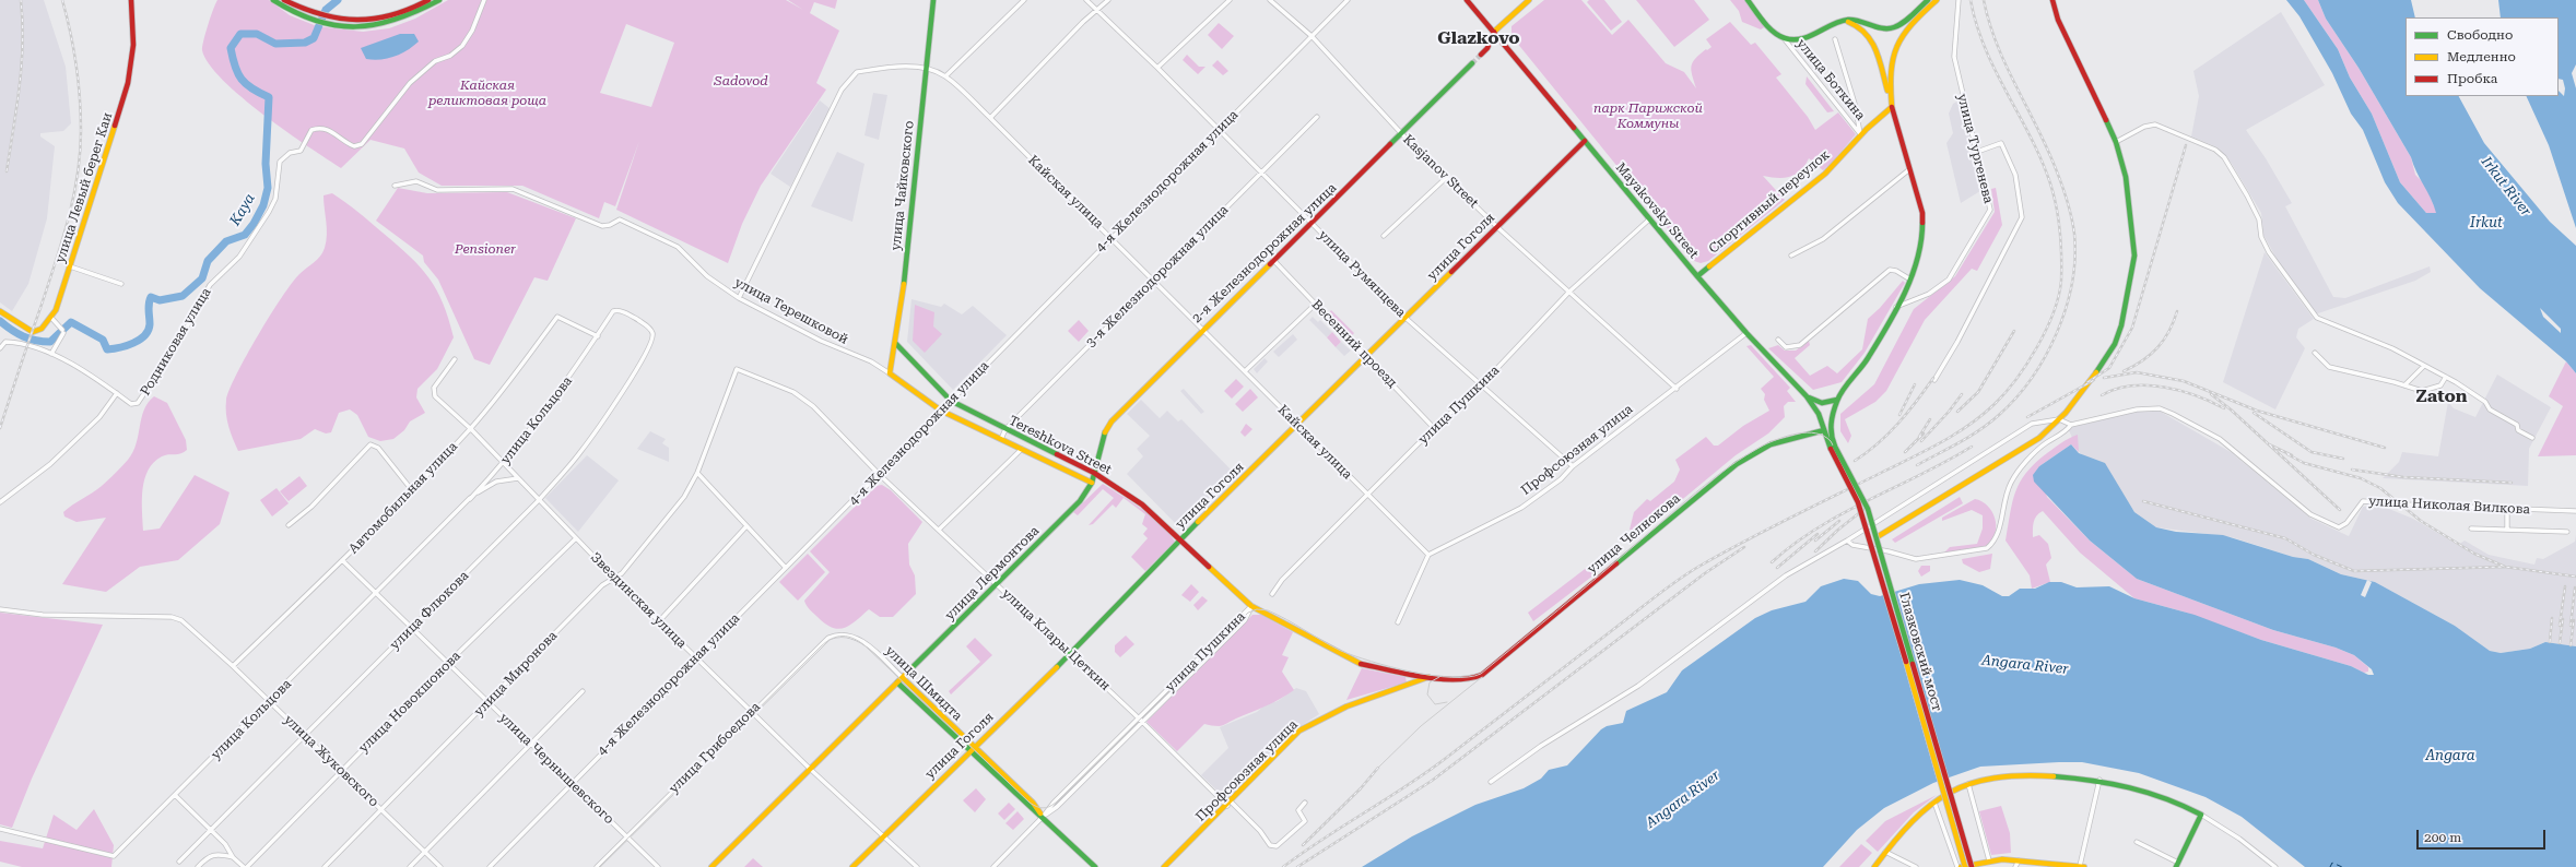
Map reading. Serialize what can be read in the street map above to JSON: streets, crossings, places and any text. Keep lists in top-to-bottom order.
{
  "streets": {
    "main road": [
      "улица Чайковского",
      "улица Левый берег Каи",
      "Спортивный переулок",
      "Mayakovsky Street",
      "улица Гоголя",
      "2-я Железнодорожная улица",
      "Tereshkova Street",
      "Профсоюзная улица",
      "улица Челнокова",
      "улица Лермонтова",
      "Глазковский мост",
      "улица Шмидта"
    ],
    "street": [
      "улица Боткина",
      "улица Тургенева",
      "Kasjanov Street",
      "4-я Железнодорожная улица",
      "Кайская улица",
      "улица Румянцева",
      "3-я Железнодорожная улица",
      "улица Терешковой",
      "Родниковая улица",
      "Весенний проезд",
      "улица Пушкина",
      "улица Кольцова",
      "Автомобильная улица",
      "улица Николая Вилкова",
      "Звездинская улица",
      "улица Флюкова",
      "улица Клары Цеткин",
      "улица Миронова",
      "улица Новокшонова",
      "улица Грибоедова",
      "улица Жуковского",
      "улица Чернышевского"
    ]
  },
  "crossings": [
    ["улица Боткина", "Спортивный переулок"],
    ["Kasjanov Street", "4-я Железнодорожная улица"],
    ["Kasjanov Street", "улица Гоголя"],
    ["Kasjanov Street", "2-я Железнодорожная улица"],
    ["Kasjanov Street", "улица Пушкина"],
    ["Kasjanov Street", "Профсоюзная улица"],
    ["4-я Железнодорожная улица", "Кайская улица"],
    ["4-я Железнодорожная улица", "улица Румянцева"],
    ["4-я Железнодорожная улица", "Tereshkova Street"],
    ["4-я Железнодорожная улица", "Звездинская улица"],
    ["4-я Железнодорожная улица", "улица Клары Цеткин"],
    ["4-я Железнодорожная улица", "улица Чернышевского"],
    ["улица Чайковского", "Кайская улица"],
    ["улица Чайковского", "улица Терешковой"],
    ["улица Чайковского", "Tereshkova Street"],
    ["Кайская улица", "улица Гоголя"],
    ["Кайская улица", "2-я Железнодорожная улица"],
    ["Кайская улица", "3-я Железнодорожная улица"],
    ["Кайская улица", "улица Терешковой"],
    ["Кайская улица", "улица Пушкина"],
    ["Кайская улица", "Профсоюзная улица"],
    ["Спортивный переулок", "Mayakovsky Street"],
    ["Mayakovsky Street", "улица Гоголя"],
    ["Mayakovsky Street", "улица Пушкина"],
    ["Mayakovsky Street", "Профсоюзная улица"],
    ["Mayakovsky Street", "улица Челнокова"],
    ["Mayakovsky Street", "Глазковский мост"],
    ["улица Гоголя", "улица Румянцева"],
    ["улица Гоголя", "Весенний проезд"],
    ["улица Гоголя", "Tereshkova Street"],
    ["улица Гоголя", "Звездинская улица"],
    ["улица Гоголя", "улица Клары Цеткин"],
    ["улица Гоголя", "улица Шмидта"],
    ["2-я Железнодорожная улица", "улица Румянцева"],
    ["2-я Железнодорожная улица", "Весенний проезд"],
    ["2-я Железнодорожная улица", "Tereshkova Street"],
    ["2-я Железнодорожная улица", "улица Лермонтова"],
    ["улица Румянцева", "3-я Железнодорожная улица"],
    ["улица Румянцева", "улица Пушкина"],
    ["улица Румянцева", "Профсоюзная улица"],
    ["3-я Железнодорожная улица", "Tereshkova Street"],
    ["улица Терешковой", "Tereshkova Street"],
    ["Весенний проезд", "улица Пушкина"],
    ["улица Пушкина", "Tereshkova Street"],
    ["улица Пушкина", "улица Клары Цеткин"],
    ["улица Пушкина", "улица Шмидта"],
    ["улица Кольцова", "Автомобильная улица"],
    ["улица Кольцова", "Звездинская улица"],
    ["улица Кольцова", "улица Флюкова"],
    ["улица Кольцова", "улица Жуковского"],
    ["улица Кольцова", "улица Чернышевского"],
    ["Tereshkova Street", "улица Лермонтова"],
    ["Профсоюзная улица", "улица Челнокова"],
    ["Профсоюзная улица", "улица Клары Цеткин"],
    ["Автомобильная улица", "Звездинская улица"],
    ["Автомобильная улица", "улица Жуковского"],
    ["Автомобильная улица", "улица Чернышевского"],
    ["улица Лермонтова", "Звездинская улица"],
    ["улица Лермонтова", "улица Клары Цеткин"],
    ["улица Лермонтова", "улица Шмидта"],
    ["Звездинская улица", "улица Флюкова"],
    ["Звездинская улица", "улица Миронова"],
    ["Звездинская улица", "улица Новокшонова"],
    ["Звездинская улица", "улица Грибоедова"],
    ["улица Флюкова", "улица Жуковского"],
    ["улица Флюкова", "улица Чернышевского"],
    ["улица Клары Цеткин", "улица Миронова"],
    ["улица Миронова", "улица Жуковского"],
    ["улица Миронова", "улица Чернышевского"],
    ["улица Шмидта", "улица Грибоедова"],
    ["улица Новокшонова", "улица Жуковского"],
    ["улица Новокшонова", "улица Чернышевского"],
    ["улица Грибоедова", "улица Чернышевского"]
  ],
  "districts": ["Glazkovo", "Zaton"],
  "water": [
    "Irkut River",
    "Kaya",
    "Irkut",
    "Angara River",
    "Angara"
  ],
  "parks": [
    "Sadovod",
    "Кайская реликтовая роща",
    "парк Парижской Коммуны",
    "Pensioner"
  ],
  "legend": ["Свободно", "Медленно", "Пробка"],
  "scale_bar": "200 m"
}
